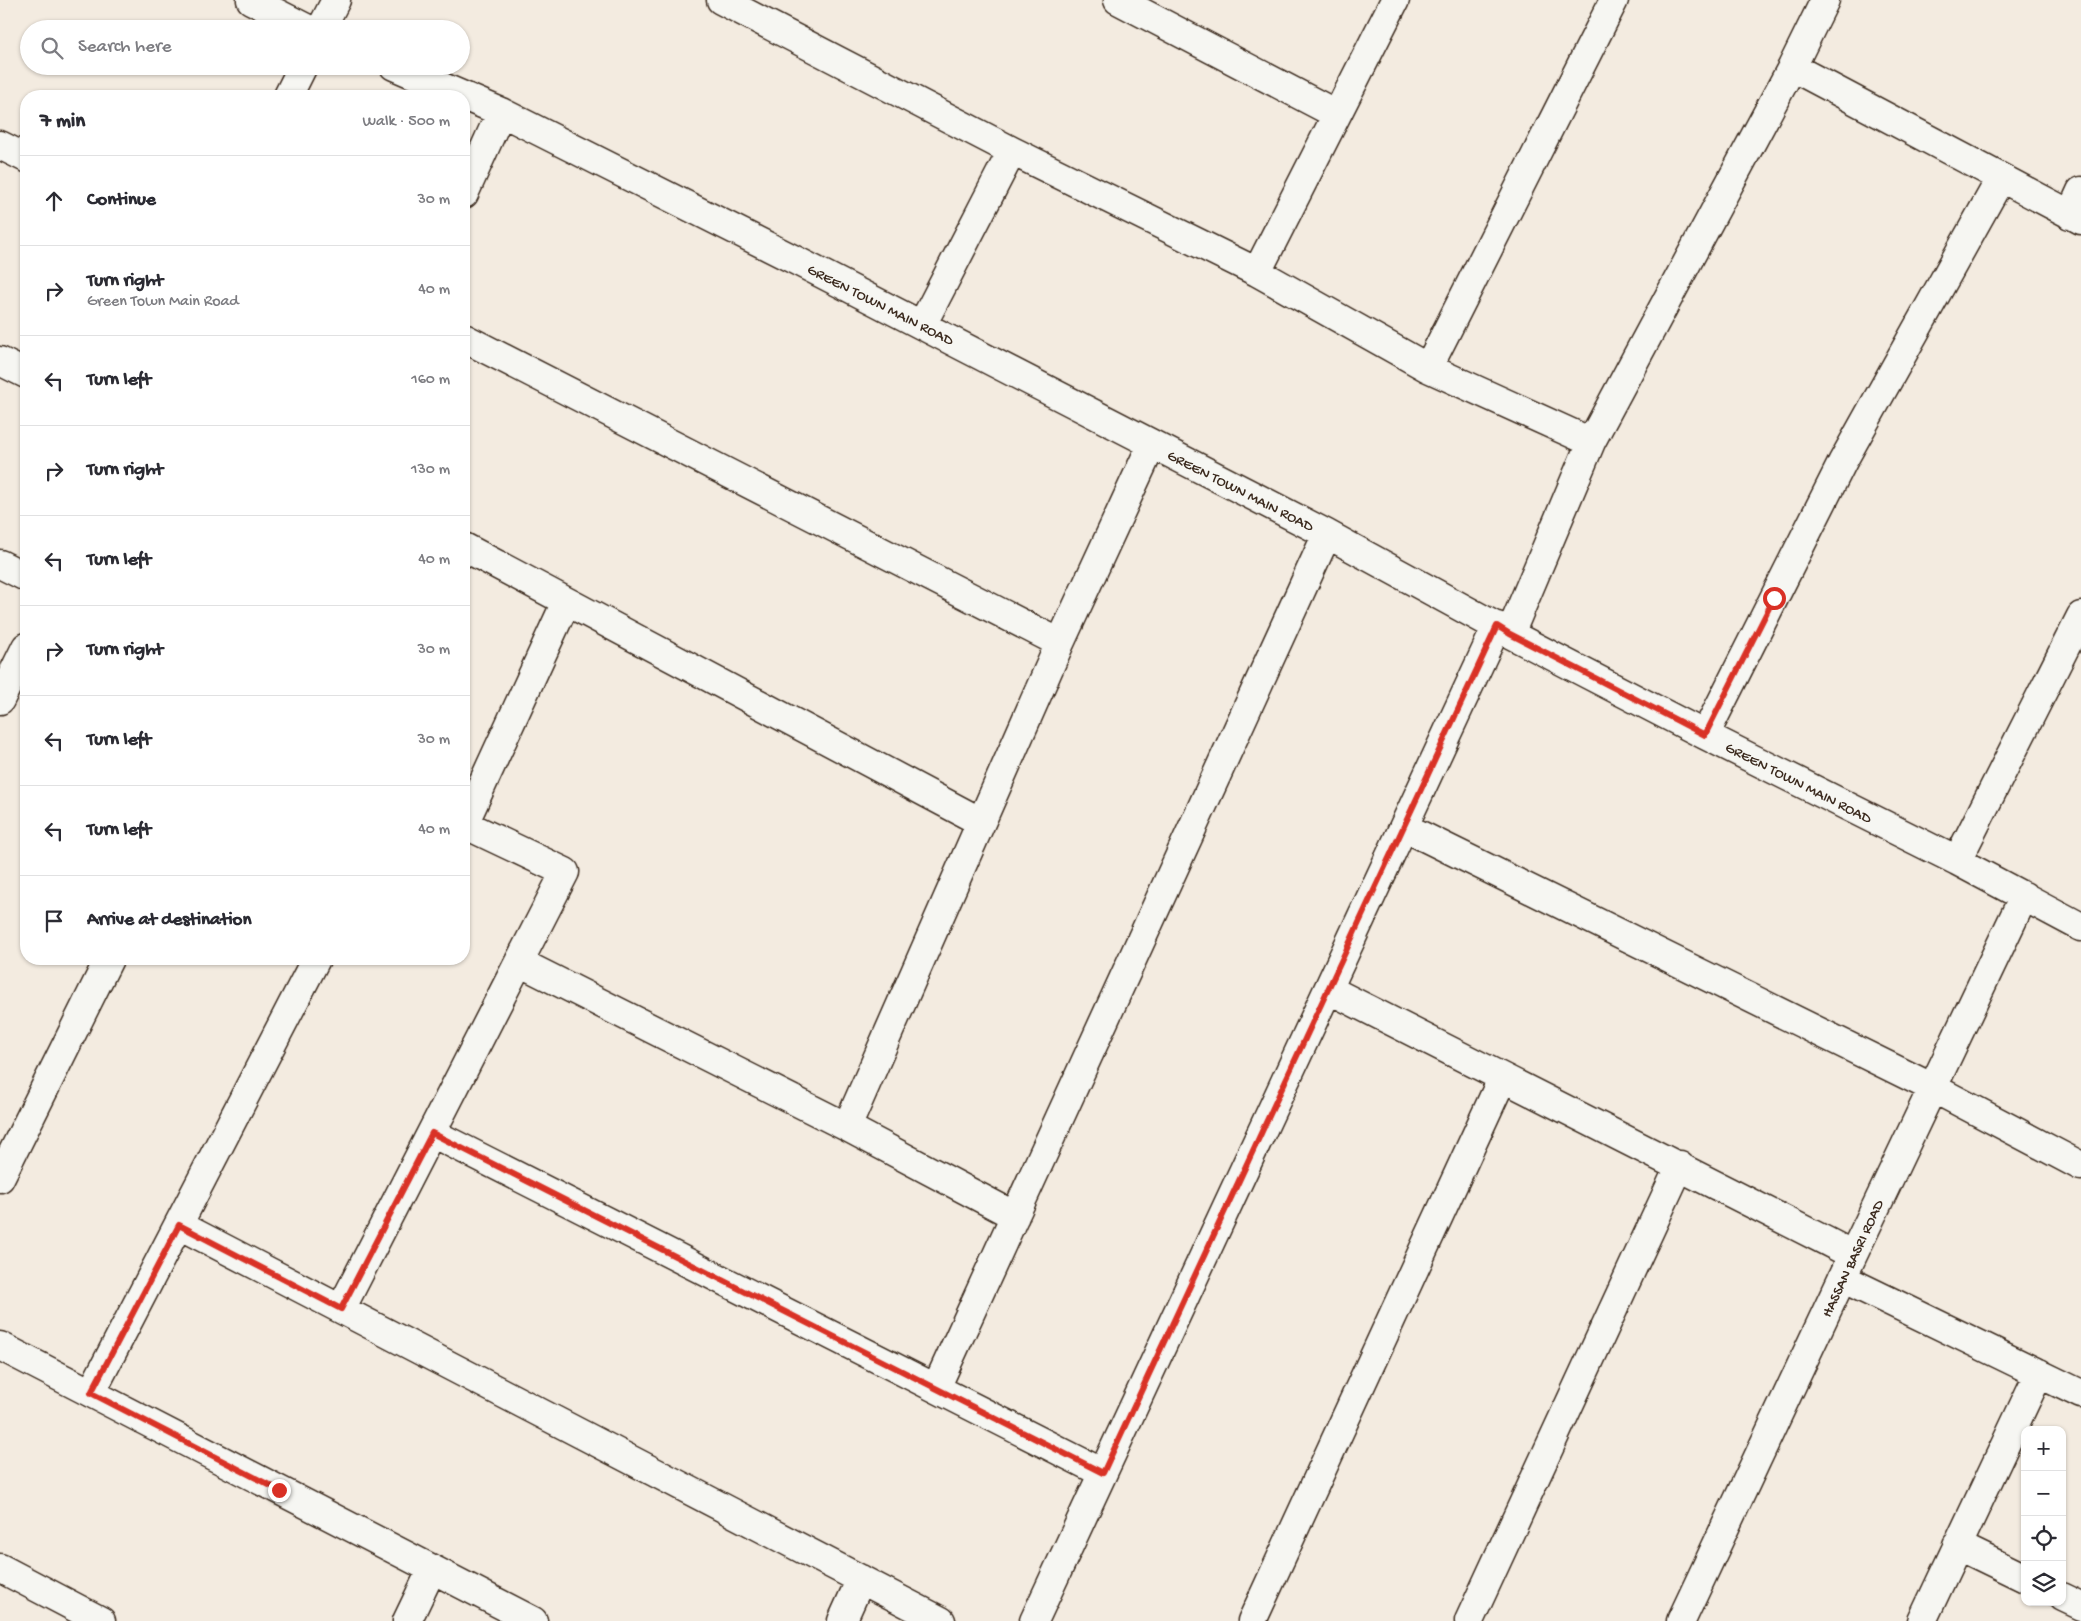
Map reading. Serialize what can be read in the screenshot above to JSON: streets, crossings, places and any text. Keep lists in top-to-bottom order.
{
  "streets": {
    "street": ["GREEN TOWN MAIN ROAD", "HASSAN BASRI ROAD"]
  },
  "crossings": [
    ["GREEN TOWN MAIN ROAD", "HASSAN BASRI ROAD"]
  ],
  "page": {
    "search": "Search here",
    "heading": ["7 min", "Walk · 500 m"],
    "list": [
      ["Continue", "30 m"],
      ["Turn right", "Green Town Main Road", "40 m"],
      ["Turn left", "160 m"],
      ["Turn right", "130 m"],
      ["Turn left", "40 m"],
      ["Turn right", "30 m"],
      ["Turn left", "30 m"],
      ["Turn left", "40 m"],
      "Arrive at destination"
    ],
    "map_buttons": ["+", "−"]
  }
}
